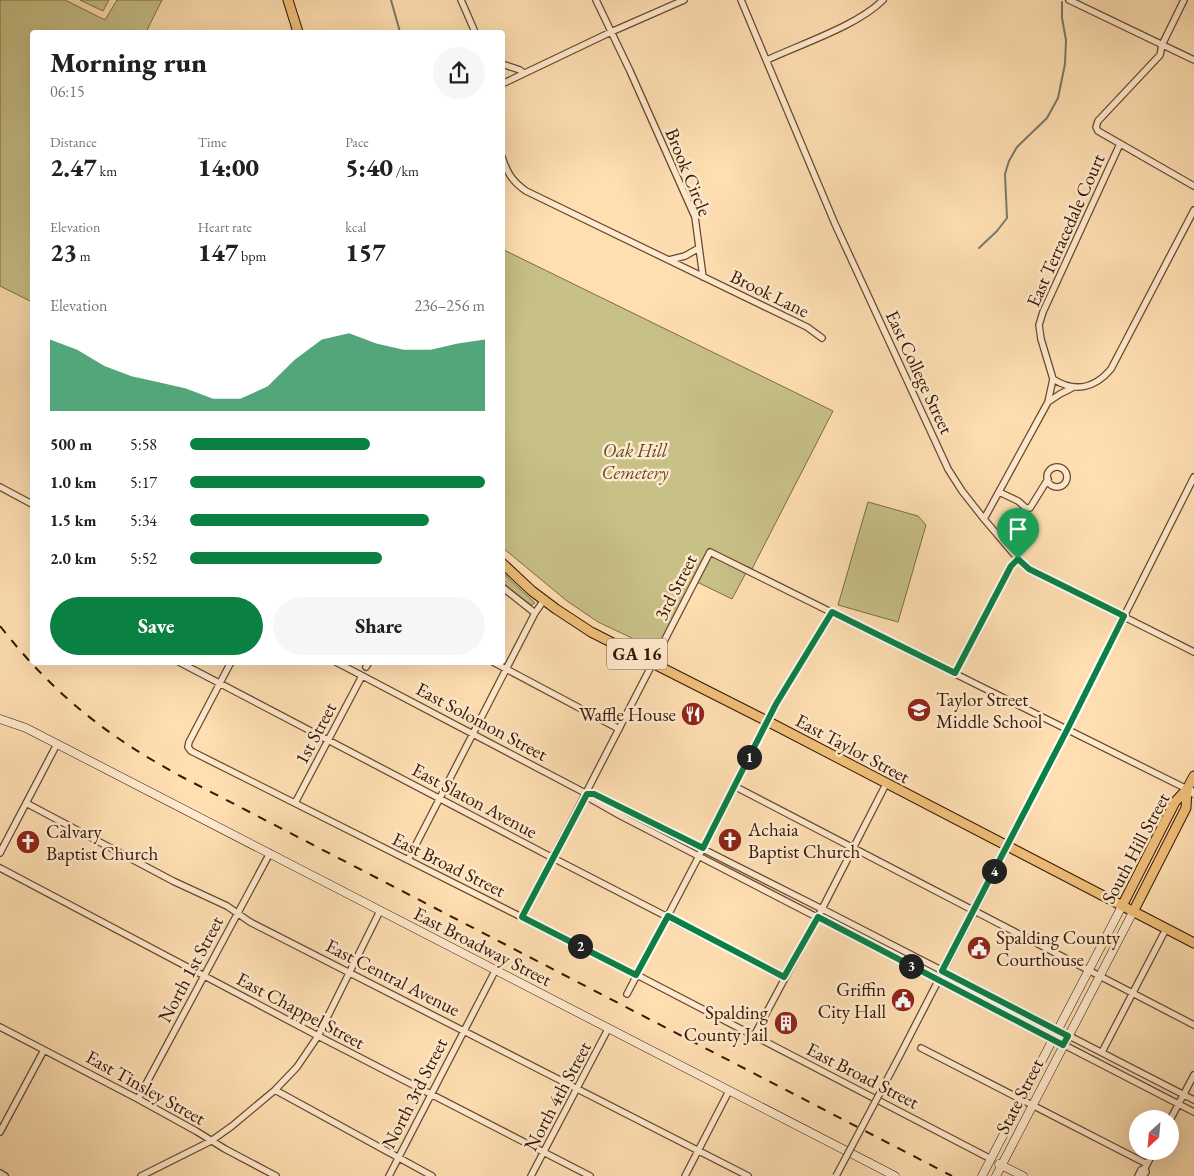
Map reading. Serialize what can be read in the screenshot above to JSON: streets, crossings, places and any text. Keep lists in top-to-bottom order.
{
  "streets": {
    "main road": [
      "GA 16",
      "East Taylor Street",
      "South Hill Street",
      "East Broadway Street",
      "State Street"
    ],
    "street": [
      "Brook Circle",
      "East Terracedale Court",
      "Brook Lane",
      "East College Street",
      "3rd Street",
      "East Solomon Street",
      "1st Street",
      "East Slaton Avenue",
      "East Broad Street",
      "North 1st Street",
      "East Central Avenue",
      "East Chappel Street",
      "East Tinsley Street",
      "North 3rd Street",
      "North 4th Street"
    ]
  },
  "crossings": [
    ["Brook Circle", "Brook Lane"],
    ["3rd Street", "East Solomon Street"],
    ["3rd Street", "East Taylor Street"],
    ["GA 16", "East Taylor Street"],
    ["East Solomon Street", "1st Street"],
    ["East Solomon Street", "South Hill Street"],
    ["East Solomon Street", "State Street"],
    ["1st Street", "East Slaton Avenue"],
    ["1st Street", "East Broad Street"],
    ["East Taylor Street", "South Hill Street"],
    ["East Taylor Street", "State Street"],
    ["East Slaton Avenue", "East Broad Street"],
    ["South Hill Street", "East Broad Street"],
    ["South Hill Street", "State Street"],
    ["East Broadway Street", "North 1st Street"],
    ["East Broadway Street", "North 3rd Street"],
    ["East Broadway Street", "North 4th Street"],
    ["North 1st Street", "East Central Avenue"],
    ["North 1st Street", "East Chappel Street"],
    ["North 1st Street", "East Tinsley Street"],
    ["East Central Avenue", "North 3rd Street"],
    ["East Central Avenue", "North 4th Street"],
    ["East Chappel Street", "North 3rd Street"],
    ["East Chappel Street", "North 4th Street"]
  ],
  "parks": ["Oak Hill Cemetery"],
  "places": {
    "school or university": ["Taylor Street Middle School"],
    "restaurant": ["Waffle House"],
    "church": ["Achaia Baptist Church", "Calvary Baptist Church"],
    "public building": ["Spalding County Courthouse", "Griffin City Hall"],
    "building": ["Spalding County Jail"]
  },
  "north": "bottom left",
  "page": {
    "heading": ["Morning run", "06:15"],
    "stats": [
      ["Distance", "2.47 km"],
      ["Time", "14:00"],
      ["Pace", "5:40 /km"],
      ["Elevation", "23 m"],
      ["Heart rate", "147 bpm"],
      ["kcal", "157"]
    ],
    "chart": ["Elevation", "236–256 m"],
    "list": [
      {
        "name": "500 m",
        "note": "5:58"
      },
      {
        "name": "1.0 km",
        "note": "5:17"
      },
      {
        "name": "1.5 km",
        "note": "5:34"
      },
      {
        "name": "2.0 km",
        "note": "5:52"
      }
    ],
    "buttons": ["Save", "Share"],
    "pins": [
      "1",
      "4",
      "2",
      "3"
    ]
  }
}
